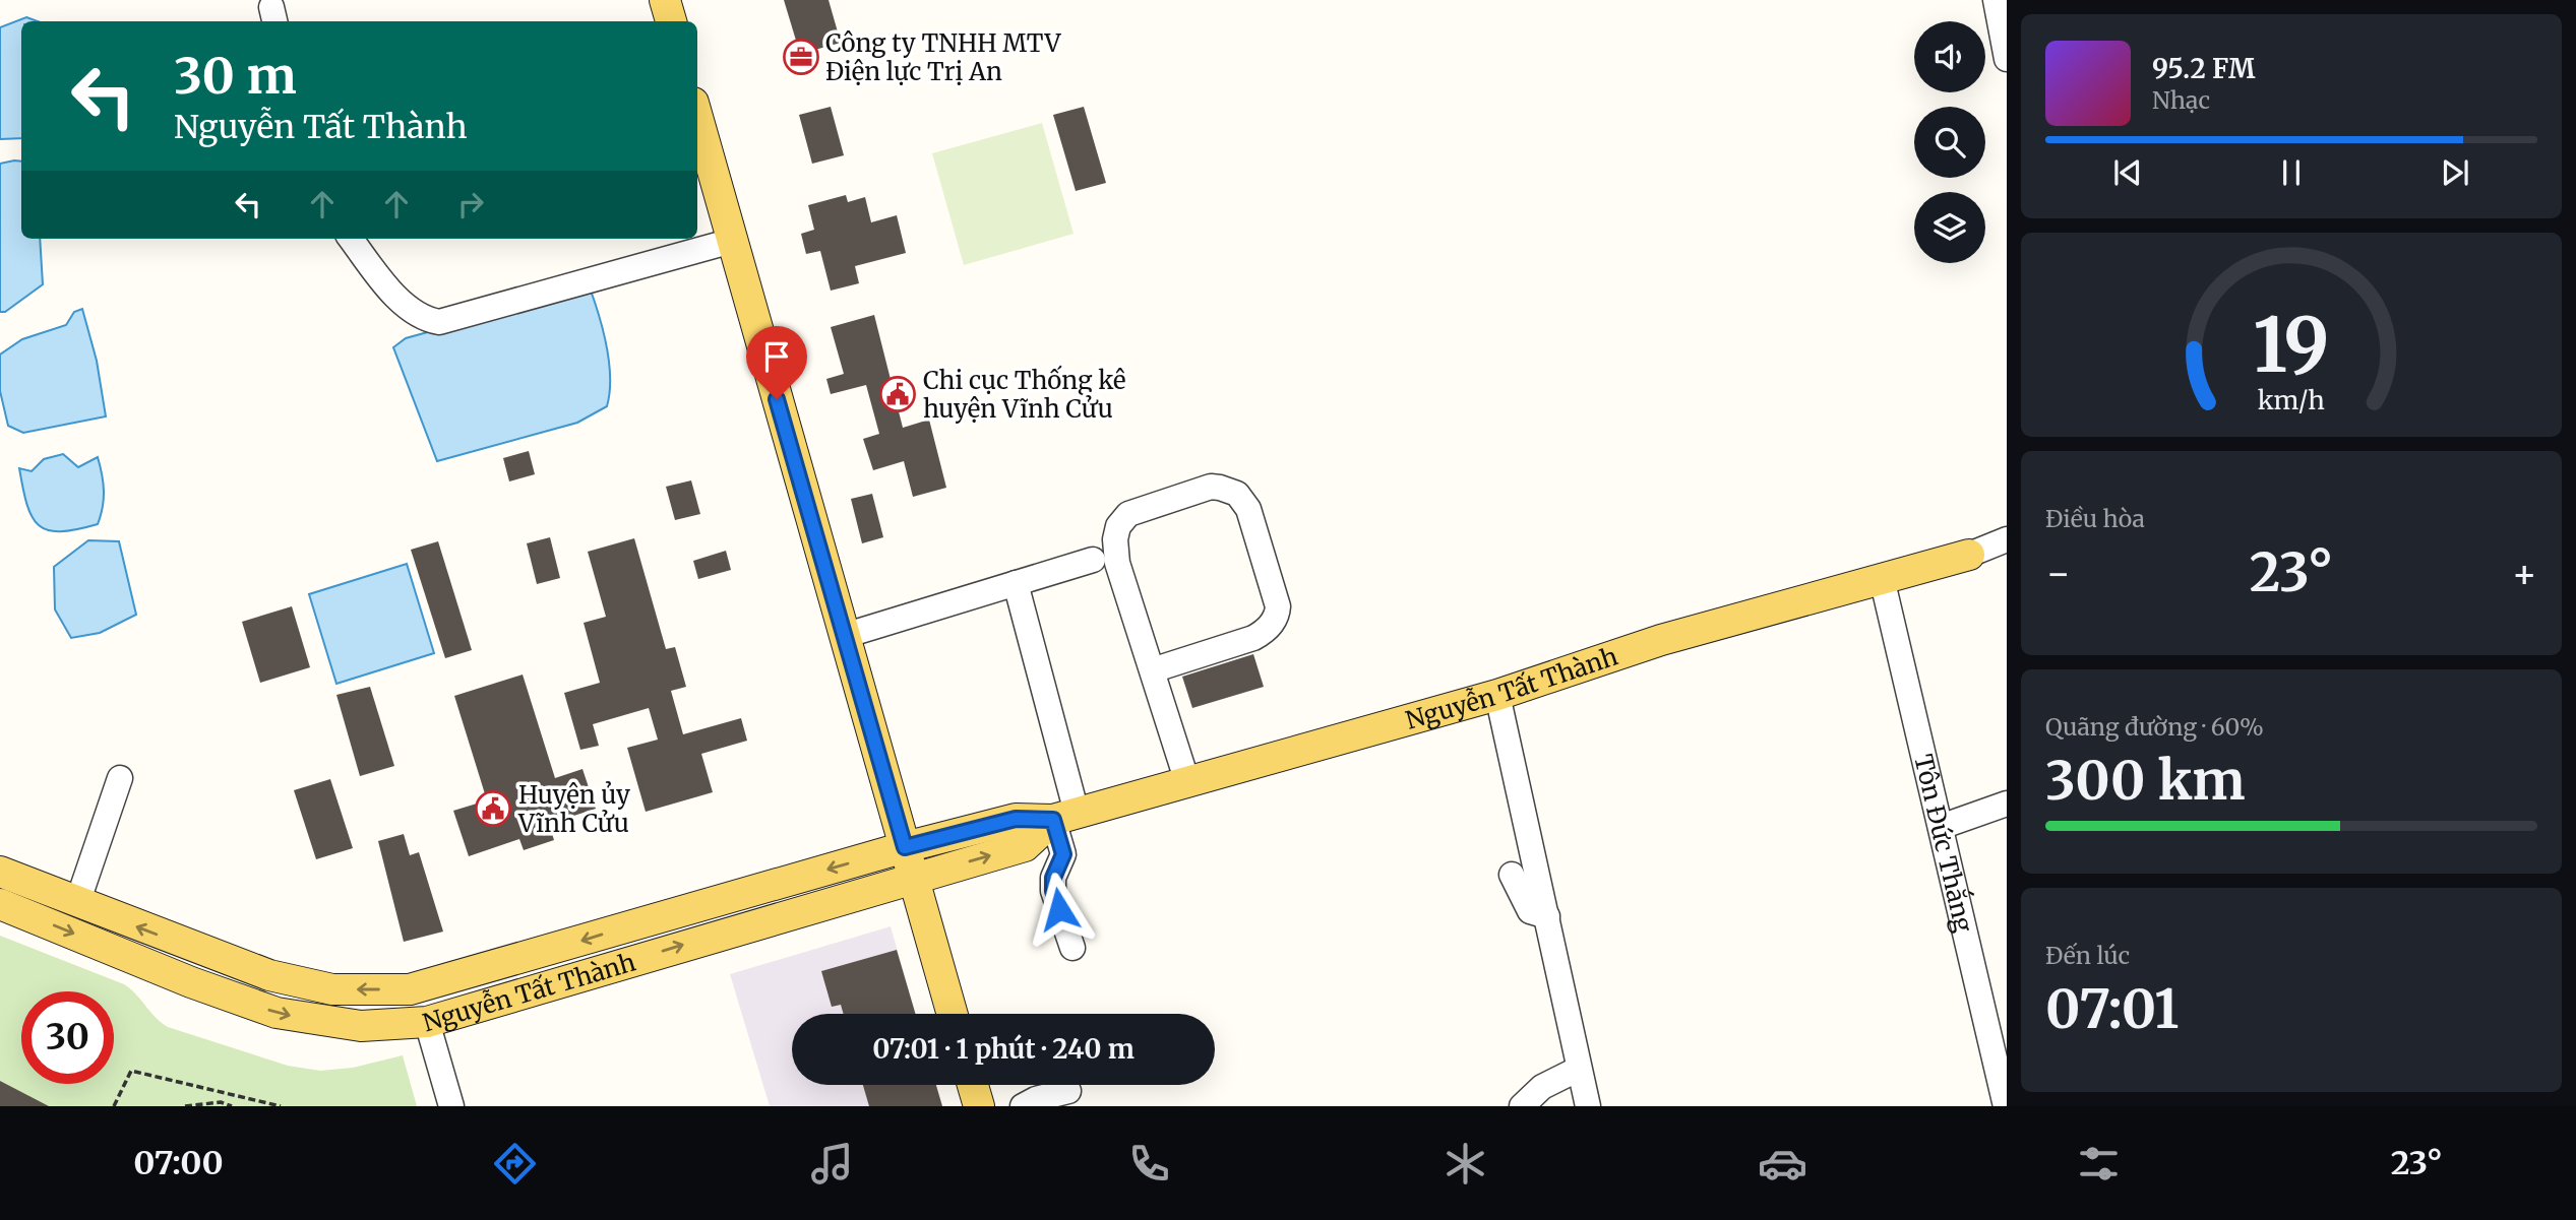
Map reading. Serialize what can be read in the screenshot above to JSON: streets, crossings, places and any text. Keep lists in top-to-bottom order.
{
  "streets": {
    "main road": ["Nguyễn Tất Thành"],
    "street": ["Tôn Đức Thắng"]
  },
  "crossings": [
    ["Nguyễn Tất Thành", "Tôn Đức Thắng"]
  ],
  "places": {
    "office": ["Công ty TNHH MTV Điện lực Trị An"],
    "public building": ["Chi cục Thống kê huyện Vĩnh Cửu", "Huyện ủy Vĩnh Cửu"]
  },
  "page": {
    "turn": ["30 m", "Nguyễn Tất Thành"],
    "song": ["95.2 FM", "Nhạc"],
    "tile": [
      "Điều hòa",
      ["Quãng đường · 60%", "300 km"],
      ["Đến lúc", "07:01"]
    ],
    "heat": ["−", "23°", "+"],
    "limit": "30",
    "trip": "07:01 · 1 phút · 240 m",
    "tabs": ["07:00", "23°"],
    "gauge": ["19", "km/h"]
  }
}
